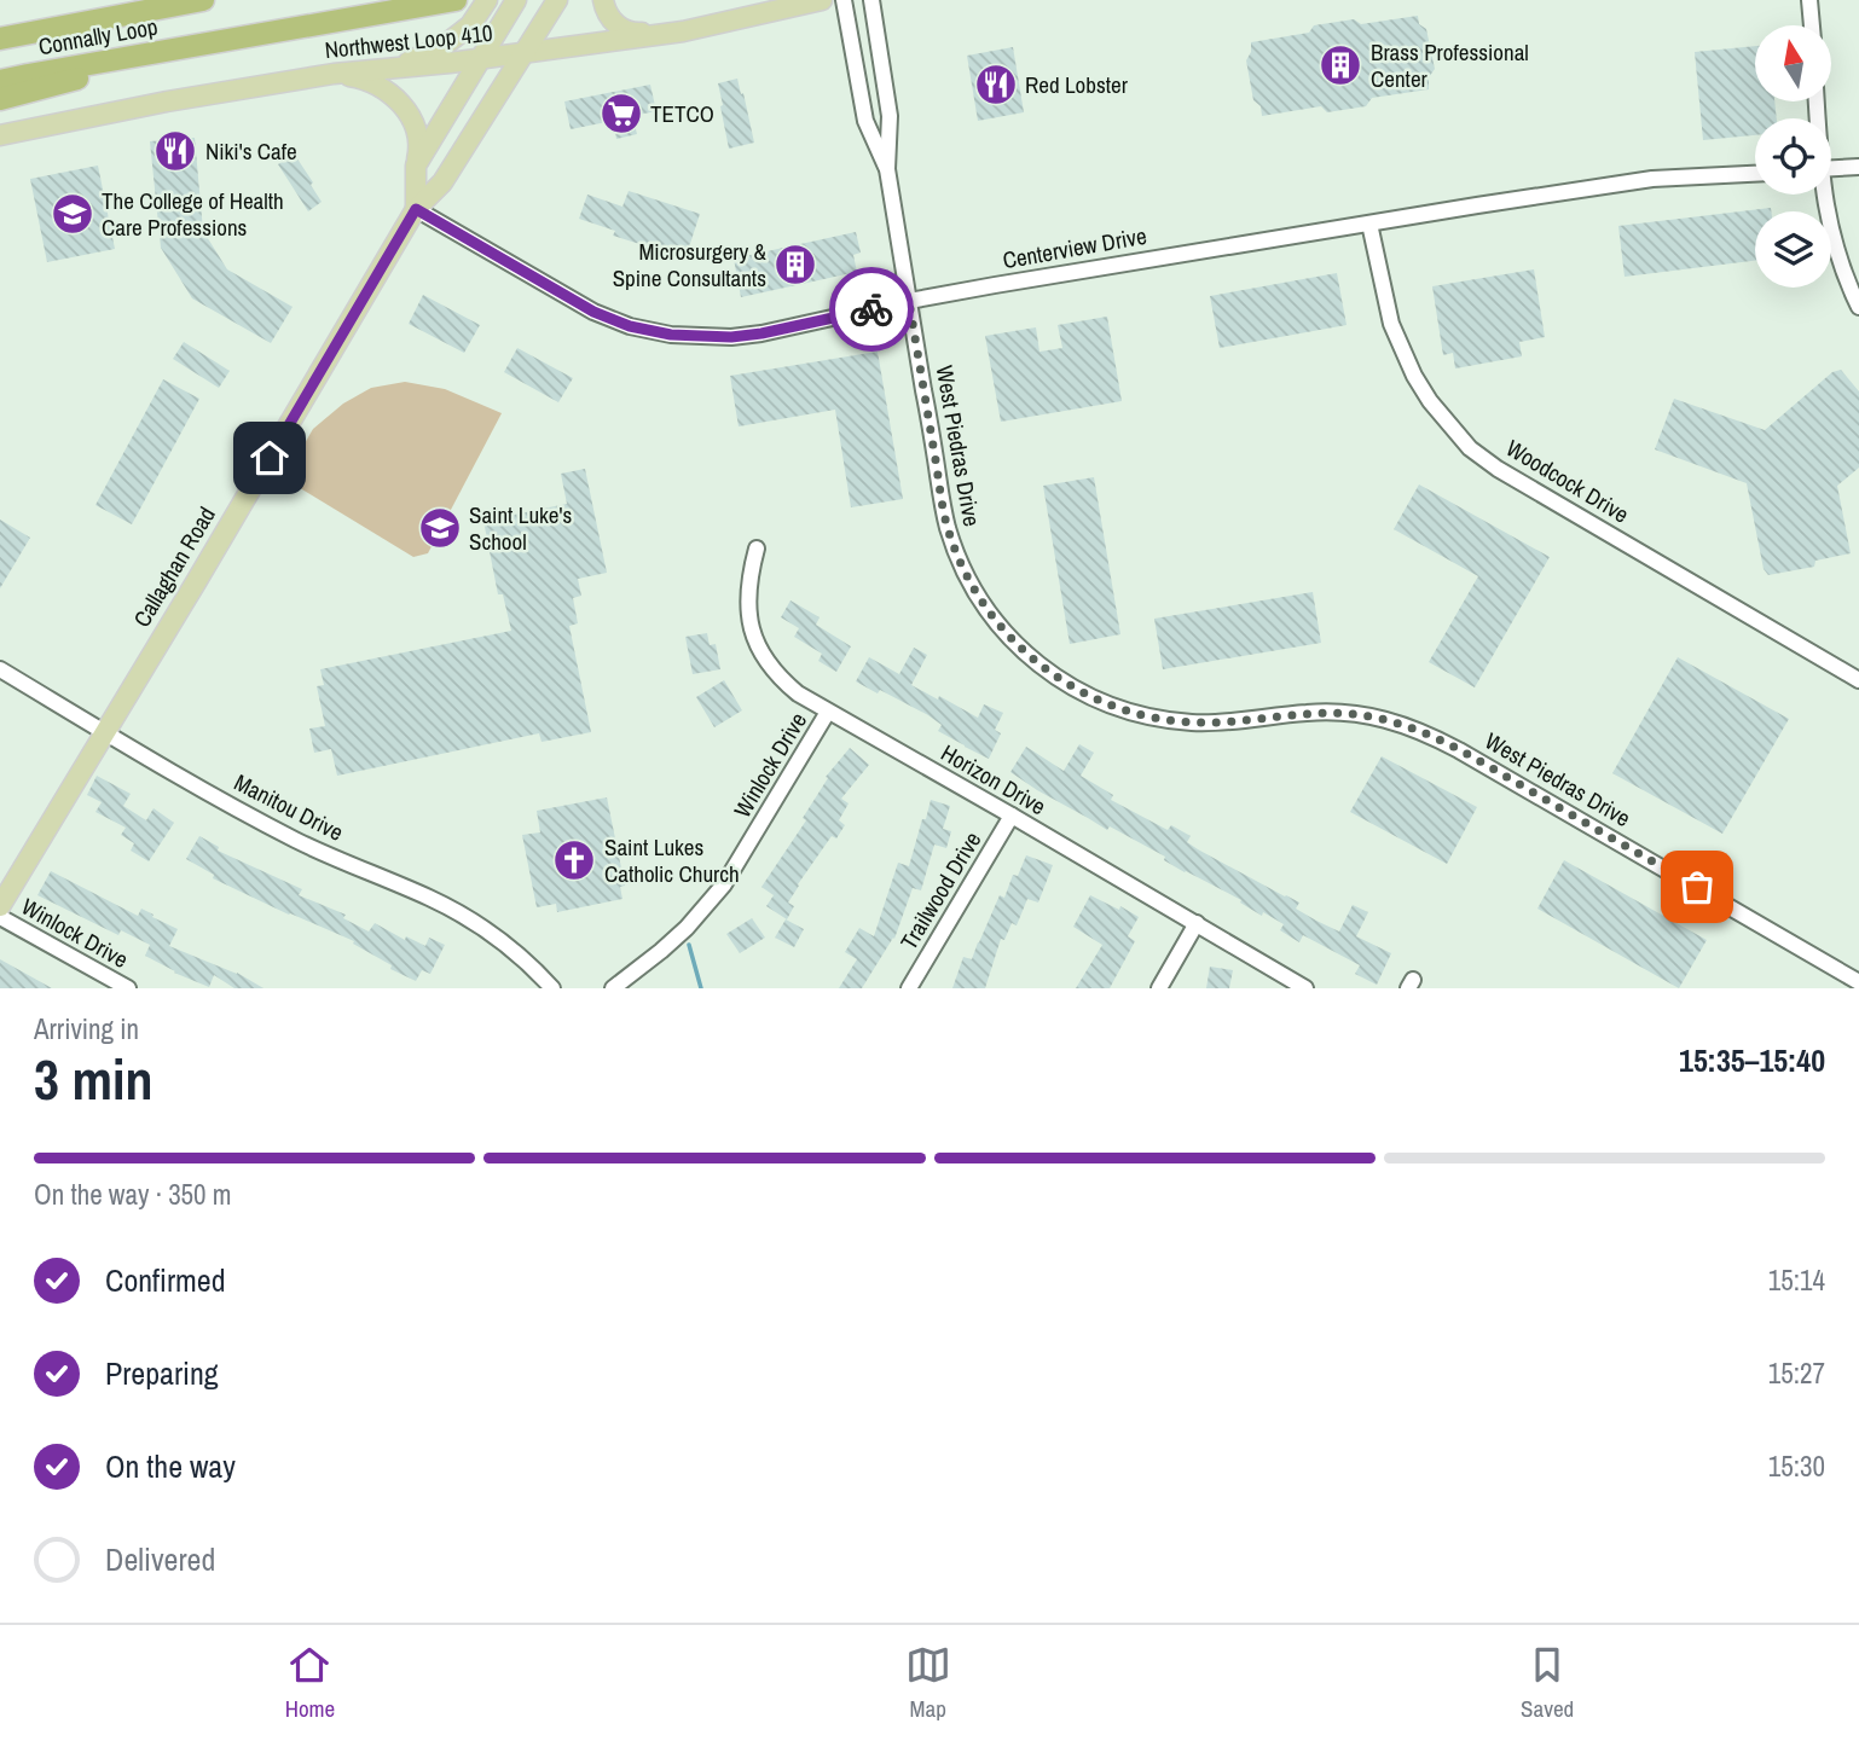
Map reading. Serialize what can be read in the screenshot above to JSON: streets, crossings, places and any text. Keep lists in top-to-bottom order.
{
  "streets": {
    "highway": ["Connally Loop"],
    "main road": ["Northwest Loop 410", "Callaghan Road"],
    "street": [
      "Centerview Drive",
      "West Piedras Drive",
      "Woodcock Drive",
      "Winlock Drive",
      "Horizon Drive",
      "Manitou Drive",
      "Trailwood Drive"
    ]
  },
  "crossings": [
    ["Northwest Loop 410", "Callaghan Road"],
    ["Centerview Drive", "West Piedras Drive"],
    ["Centerview Drive", "Woodcock Drive"],
    ["Centerview Drive", "Callaghan Road"],
    ["Callaghan Road", "Manitou Drive"],
    ["Winlock Drive", "Horizon Drive"],
    ["Horizon Drive", "Trailwood Drive"]
  ],
  "places": {
    "building": ["Brass Professional Center", "Microsurgery & Spine Consultants"],
    "restaurant": ["Red Lobster", "Niki's Cafe"],
    "supermarket": ["TETCO"],
    "school or university": ["The College of Health Care Professions", "Saint Luke's School"],
    "church": ["Saint Lukes Catholic Church"]
  },
  "north": "top",
  "page": {
    "heading": ["3 min", "Arriving in", "15:35–15:40"],
    "bar": "On the way · 350 m",
    "list": [
      ["Confirmed", "15:14"],
      ["Preparing", "15:27"],
      ["On the way", "15:30"],
      "Delivered"
    ],
    "tabs": ["Home", "Map", "Saved"]
  }
}
